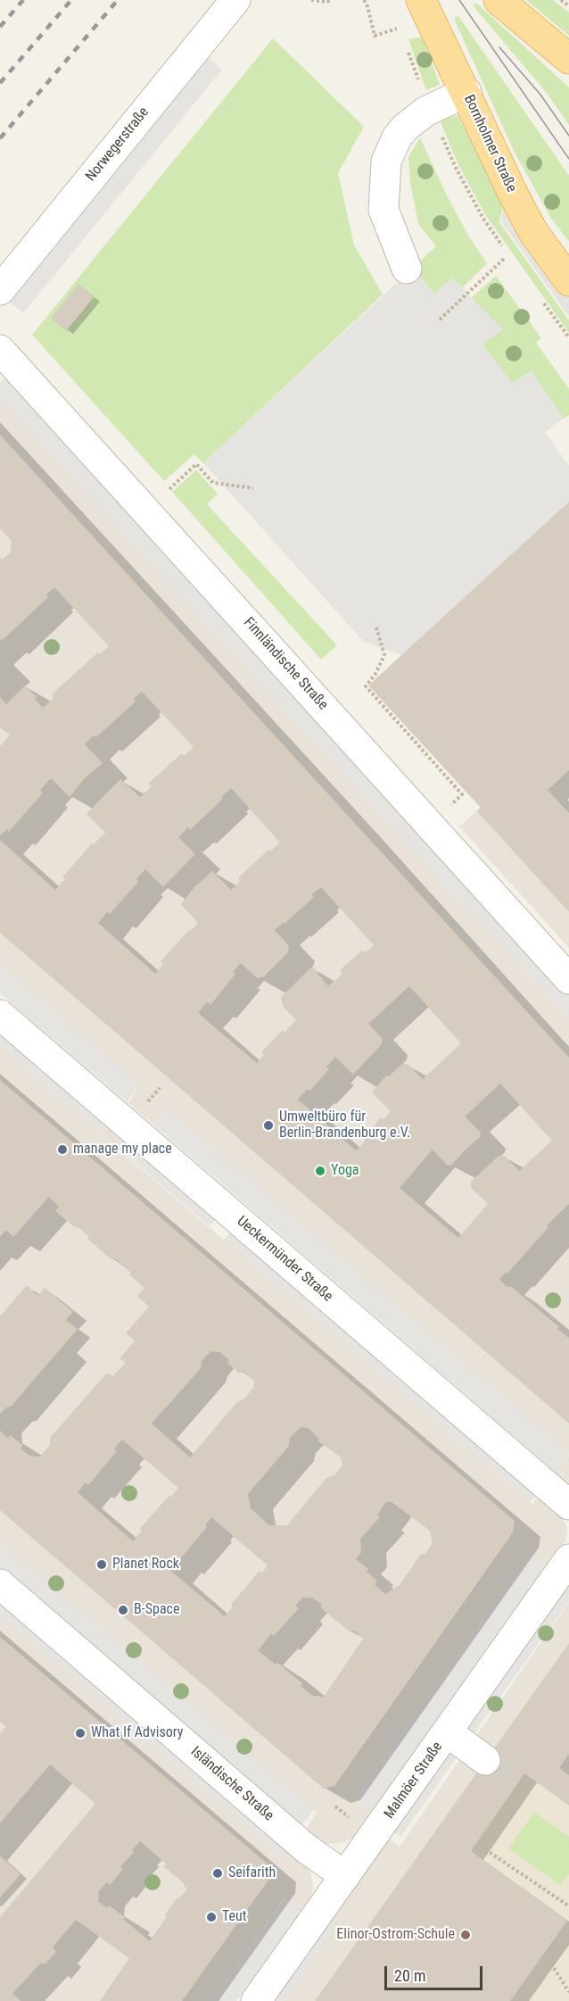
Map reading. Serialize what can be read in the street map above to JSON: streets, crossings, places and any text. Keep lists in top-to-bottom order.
{
  "streets": {
    "main road": ["Bornholmer Straße"],
    "street": [
      "Norwegerstraße",
      "Finnländische Straße",
      "Ueckermünder Straße",
      "Malmöer Straße",
      "Isländische Straße"
    ]
  },
  "crossings": [
    ["Malmöer Straße", "Isländische Straße"]
  ],
  "places": [
    "Umweltbüro für Berlin-Brandenburg e.V.",
    "manage my place",
    "Yoga",
    "Planet Rock",
    "B-Space",
    "What If Advisory",
    "Seifarith",
    "Teut",
    "Elinor-Ostrom-Schule"
  ],
  "scale_bar": "20 m"
}
